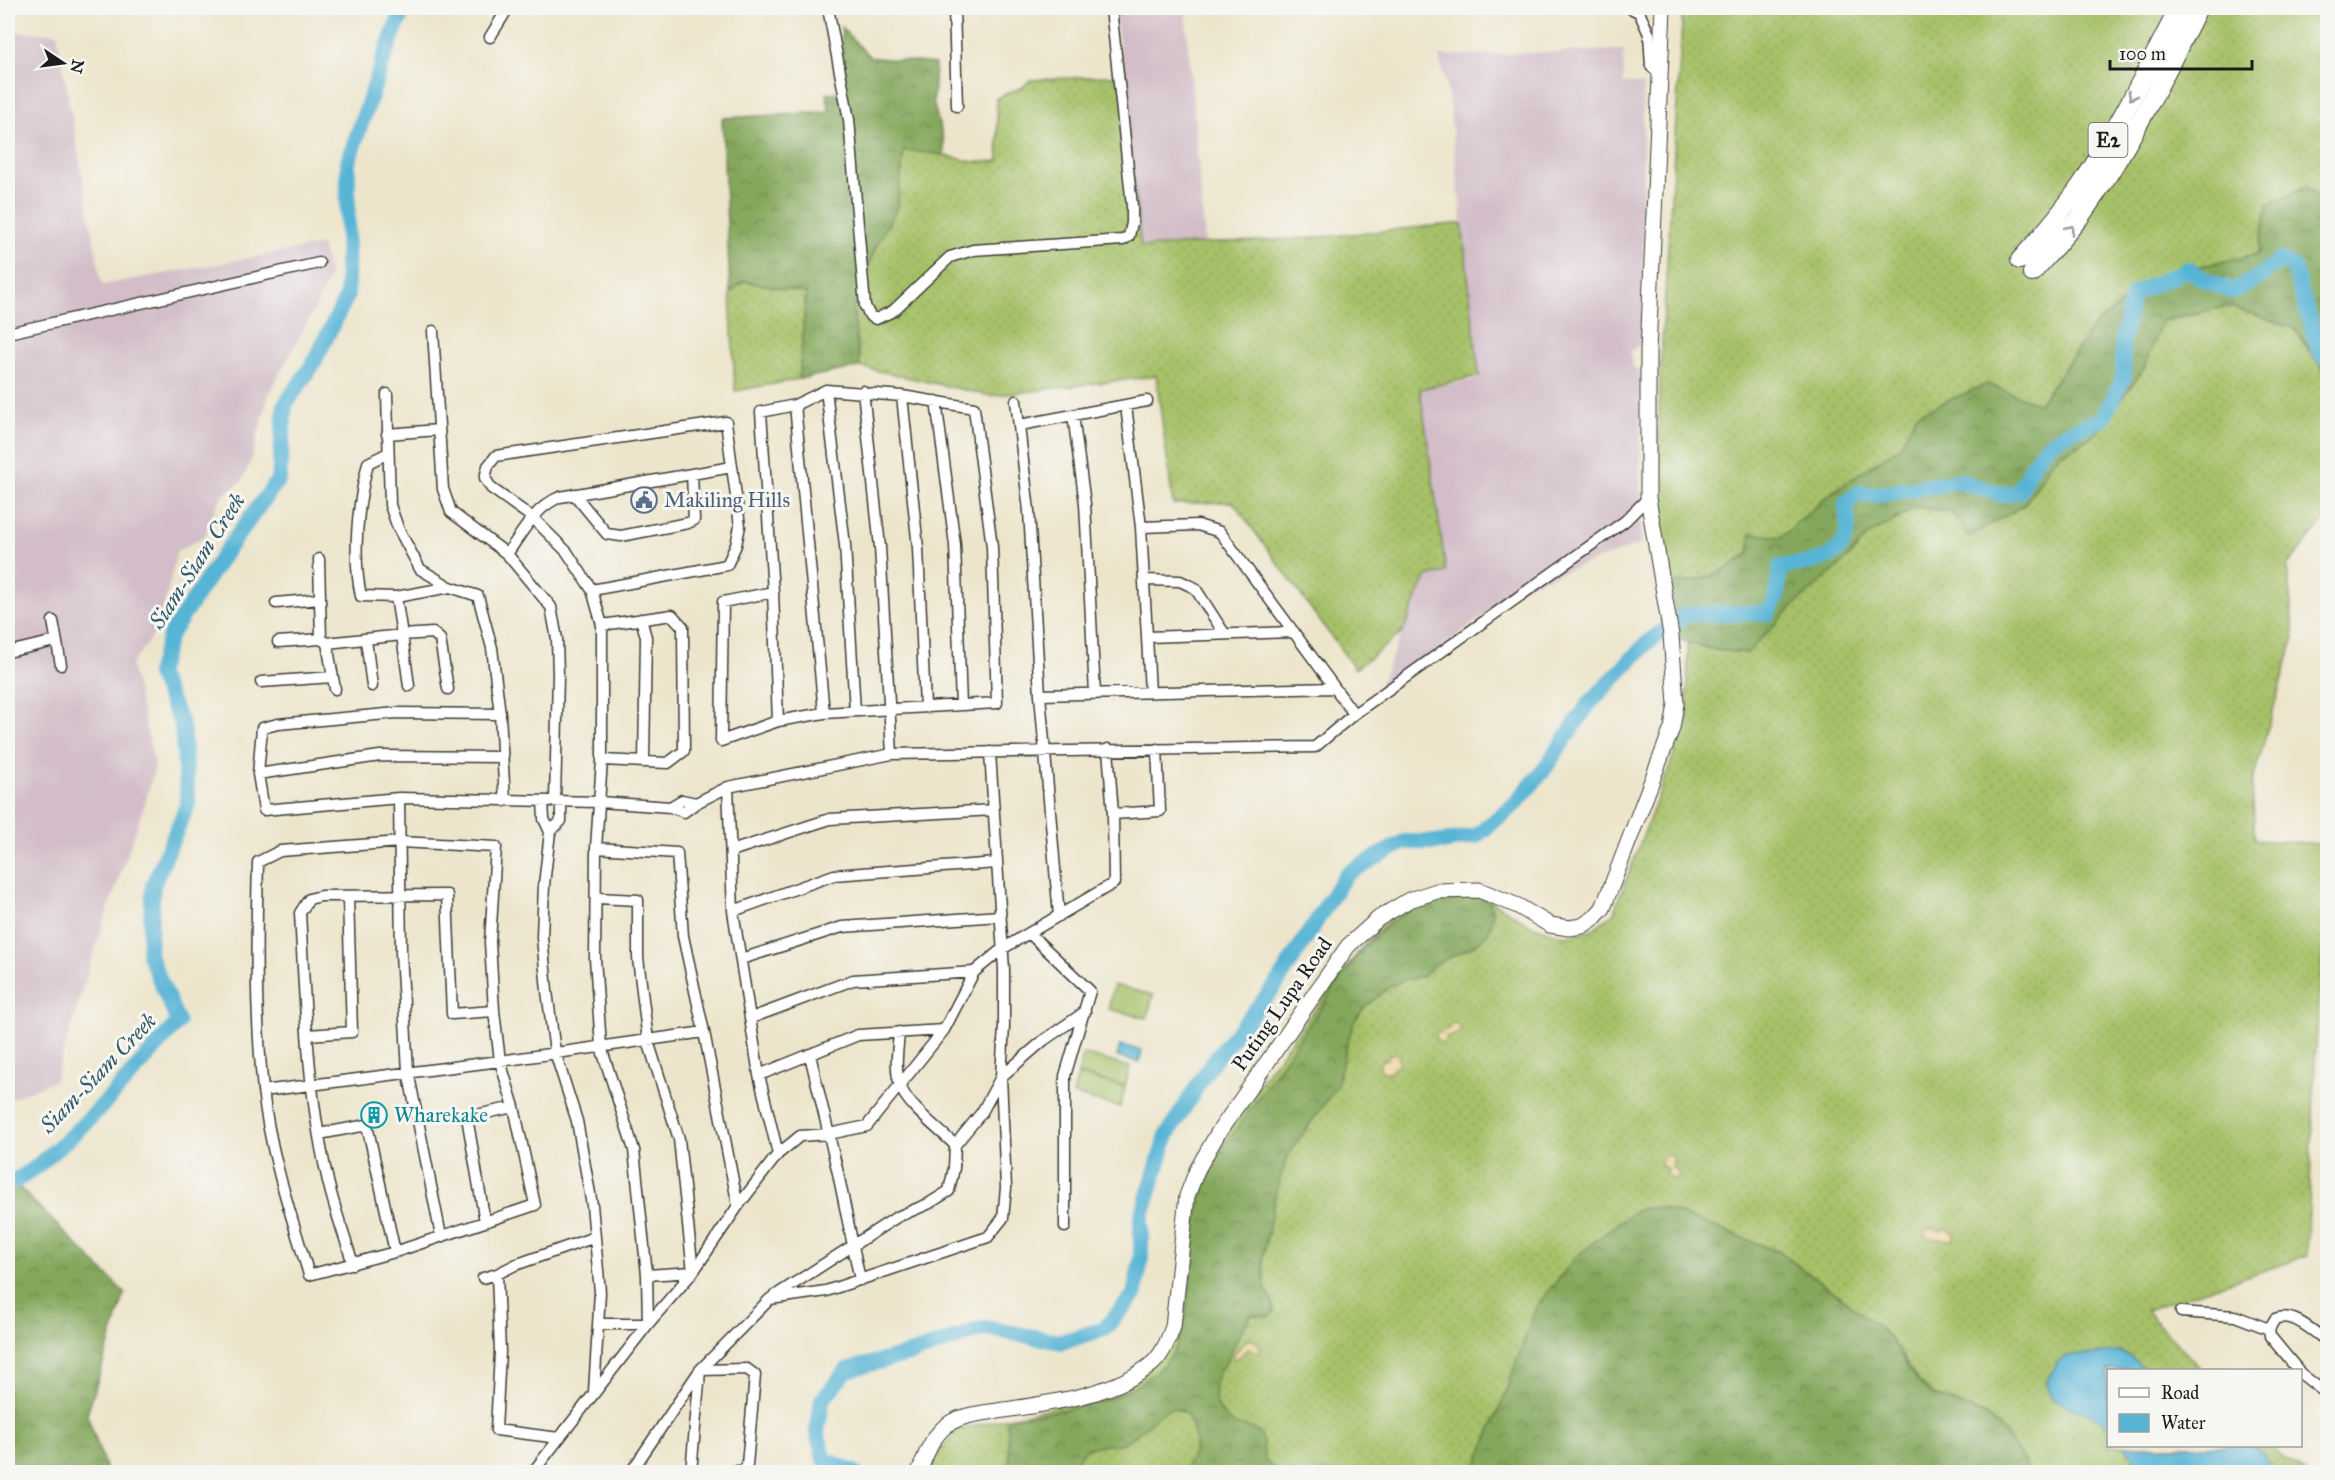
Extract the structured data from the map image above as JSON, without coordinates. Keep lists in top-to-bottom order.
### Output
{
  "streets": {
    "highway": ["E2"],
    "street": ["Puting Lupa Road"]
  },
  "water": ["Siam-Siam Creek"],
  "places": {
    "public building": ["Makiling Hills"],
    "building": ["Wharekake"]
  },
  "legend": ["Road", "Water"],
  "scale_bar": "100 m",
  "north": "right"
}
